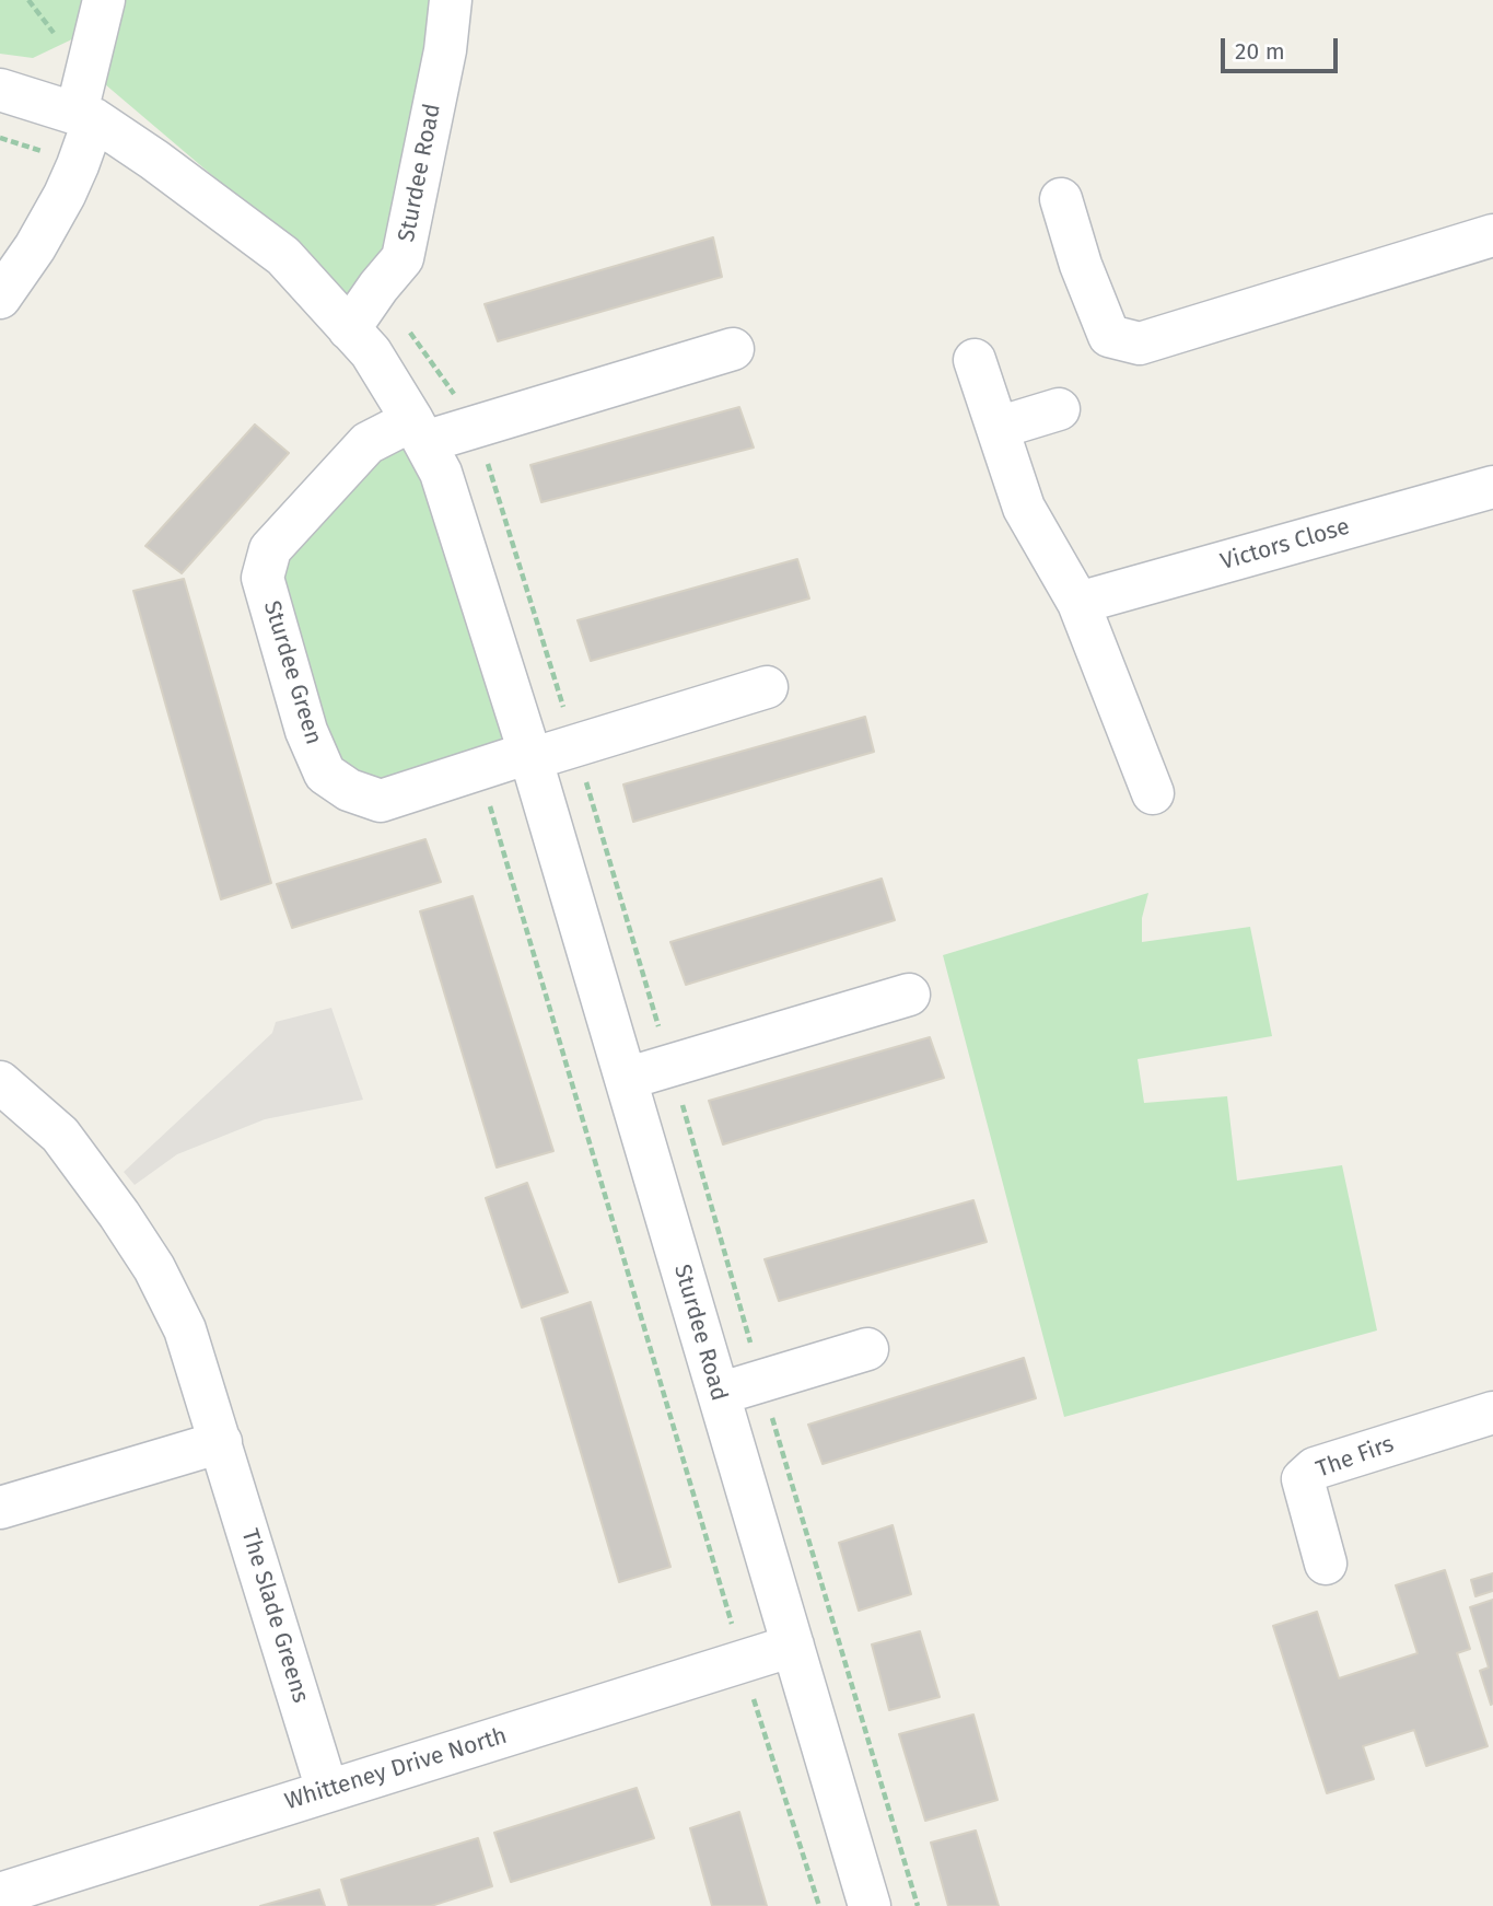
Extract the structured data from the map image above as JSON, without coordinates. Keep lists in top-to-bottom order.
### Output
{
  "streets": {
    "street": [
      "Sturdee Road",
      "Victors Close",
      "Sturdee Green",
      "The Firs",
      "The Slade Greens",
      "Whitteney Drive North"
    ]
  },
  "crossings": [
    ["Sturdee Road", "Sturdee Green"],
    ["Sturdee Road", "Whitteney Drive North"],
    ["The Slade Greens", "Whitteney Drive North"]
  ],
  "scale_bar": "20 m"
}
